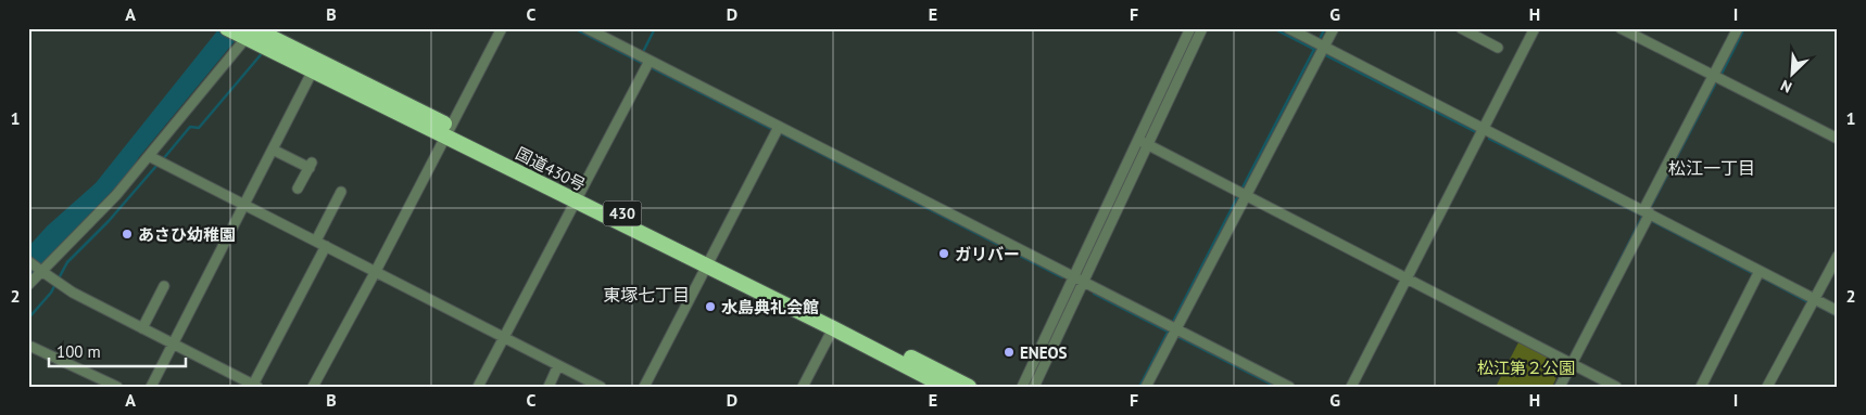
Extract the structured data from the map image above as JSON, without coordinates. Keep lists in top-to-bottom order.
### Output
{
  "streets": {
    "highway": ["国道430号", "430"]
  },
  "districts": ["松江一丁目", "東塚七丁目"],
  "parks": ["松江第２公園"],
  "places": [
    "あさひ幼稚園",
    "ガリバー",
    "水島典礼会館",
    "ENEOS"
  ],
  "scale_bar": "100 m",
  "north": "bottom left",
  "grid": {
    "columns": [
      "A",
      "B",
      "C",
      "D",
      "E",
      "F",
      "G",
      "H",
      "I"
    ],
    "rows": ["1", "2"]
  }
}
